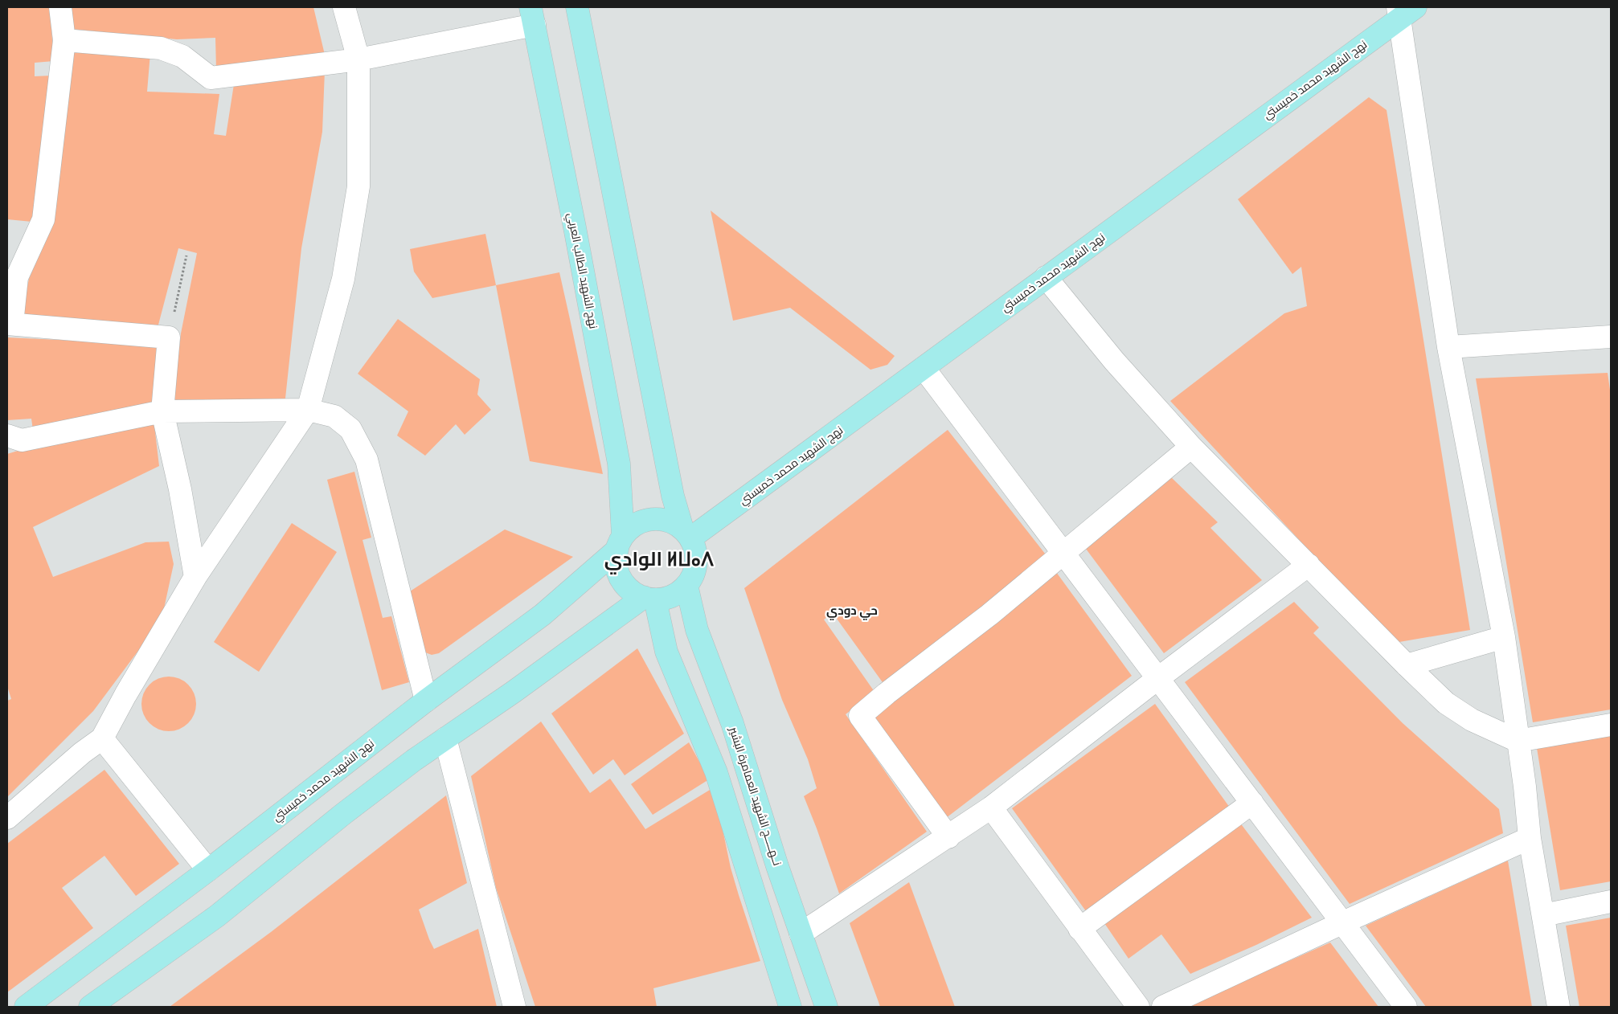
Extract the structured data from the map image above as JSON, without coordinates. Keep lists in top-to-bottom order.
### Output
{
  "streets": {
    "main road": ["نهج الشهيد محمد خميستي", "نهج الشهيد الطالب العربي", "نــهـــــج الشهيد العمامرة البشير"]
  },
  "crossings": [
    ["نهج الشهيد محمد خميستي", "نهج الشهيد الطالب العربي"],
    ["نهج الشهيد محمد خميستي", "نــهـــــج الشهيد العمامرة البشير"],
    ["نهج الشهيد الطالب العربي", "نــهـــــج الشهيد العمامرة البشير"]
  ],
  "districts": ["الوادي ⵍⵡⴰⴷ", "حي دودي"]
}
